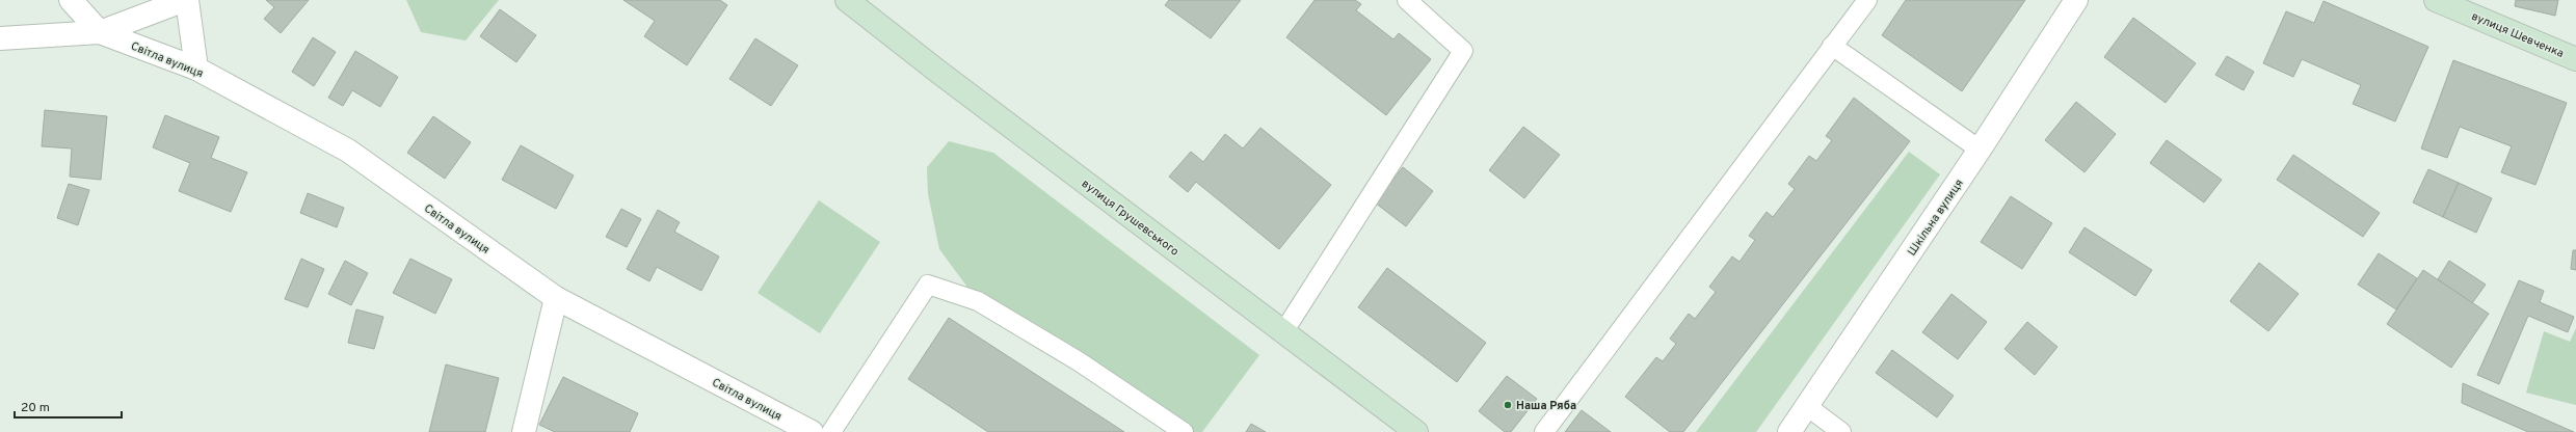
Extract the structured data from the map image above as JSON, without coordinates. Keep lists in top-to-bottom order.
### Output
{
  "streets": {
    "street": [
      "вулиця Шевченка",
      "Світла вулиця",
      "вулиця Грушевського",
      "Шкільна вулиця"
    ]
  },
  "places": ["Наша Ряба"],
  "scale_bar": "20 m"
}
